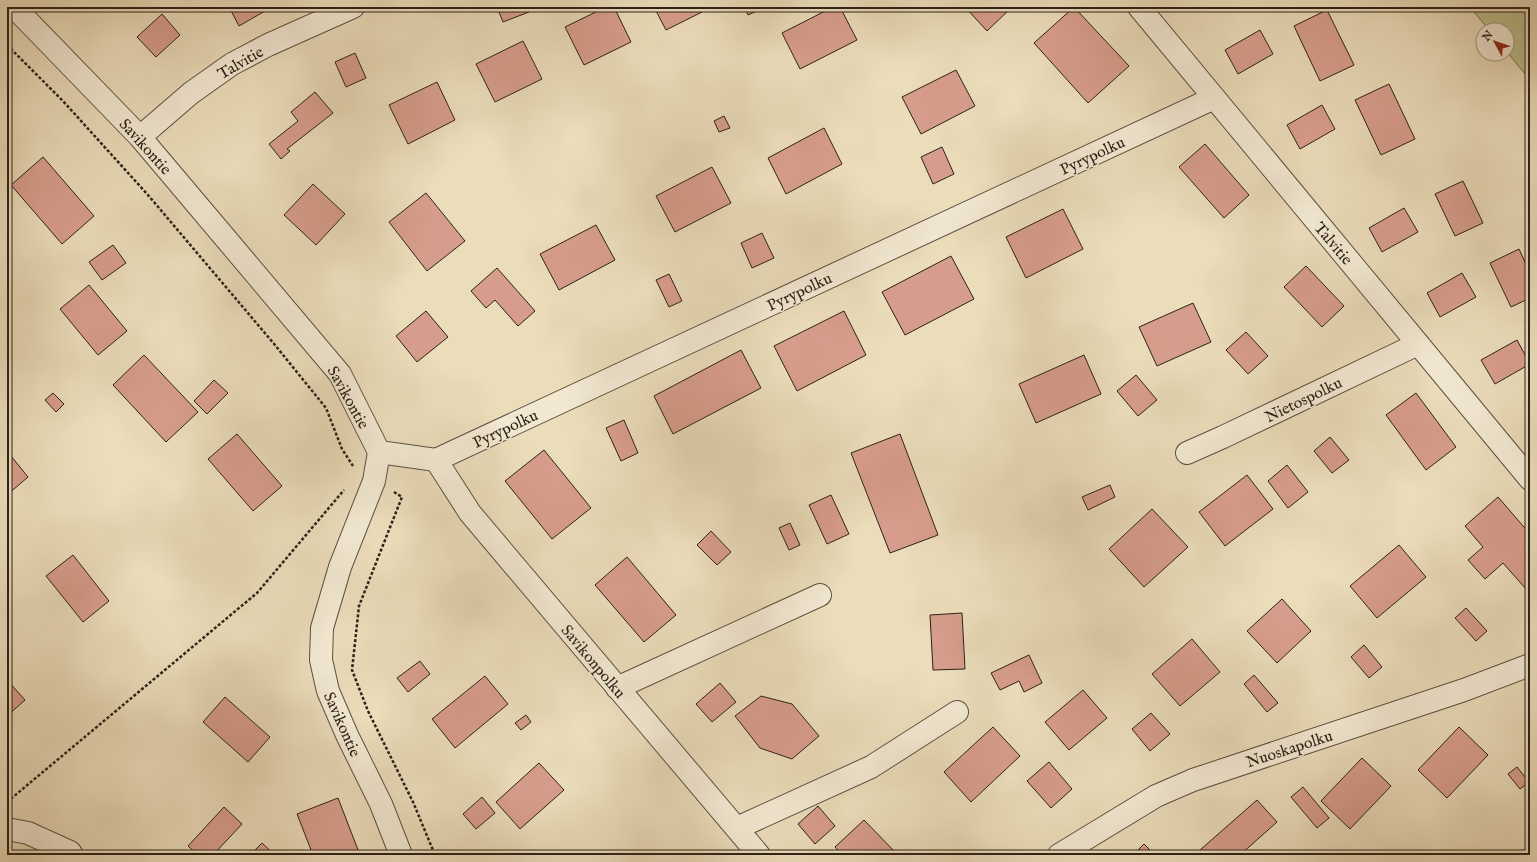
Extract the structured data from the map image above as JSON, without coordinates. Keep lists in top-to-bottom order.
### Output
{
  "streets": {
    "street": [
      "Talvitie",
      "Savikontie",
      "Pyrypolku",
      "Nietospolku",
      "Savikonpolku",
      "Nuoskapolku"
    ]
  },
  "crossings": [
    ["Talvitie", "Savikontie"],
    ["Talvitie", "Pyrypolku"],
    ["Talvitie", "Nietospolku"],
    ["Pyrypolku", "Savikonpolku"]
  ],
  "north": "top left"
}
